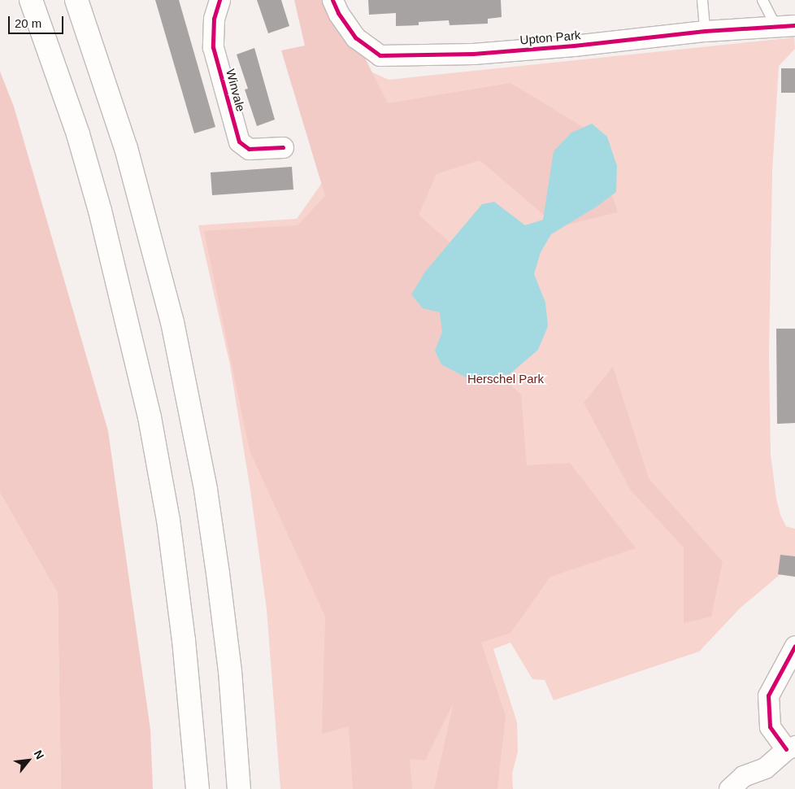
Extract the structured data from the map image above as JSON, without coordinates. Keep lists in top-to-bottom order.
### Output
{
  "streets": {
    "street": ["Upton Park", "Winvale"]
  },
  "parks": ["Herschel Park"],
  "scale_bar": "20 m",
  "north": "top right"
}
